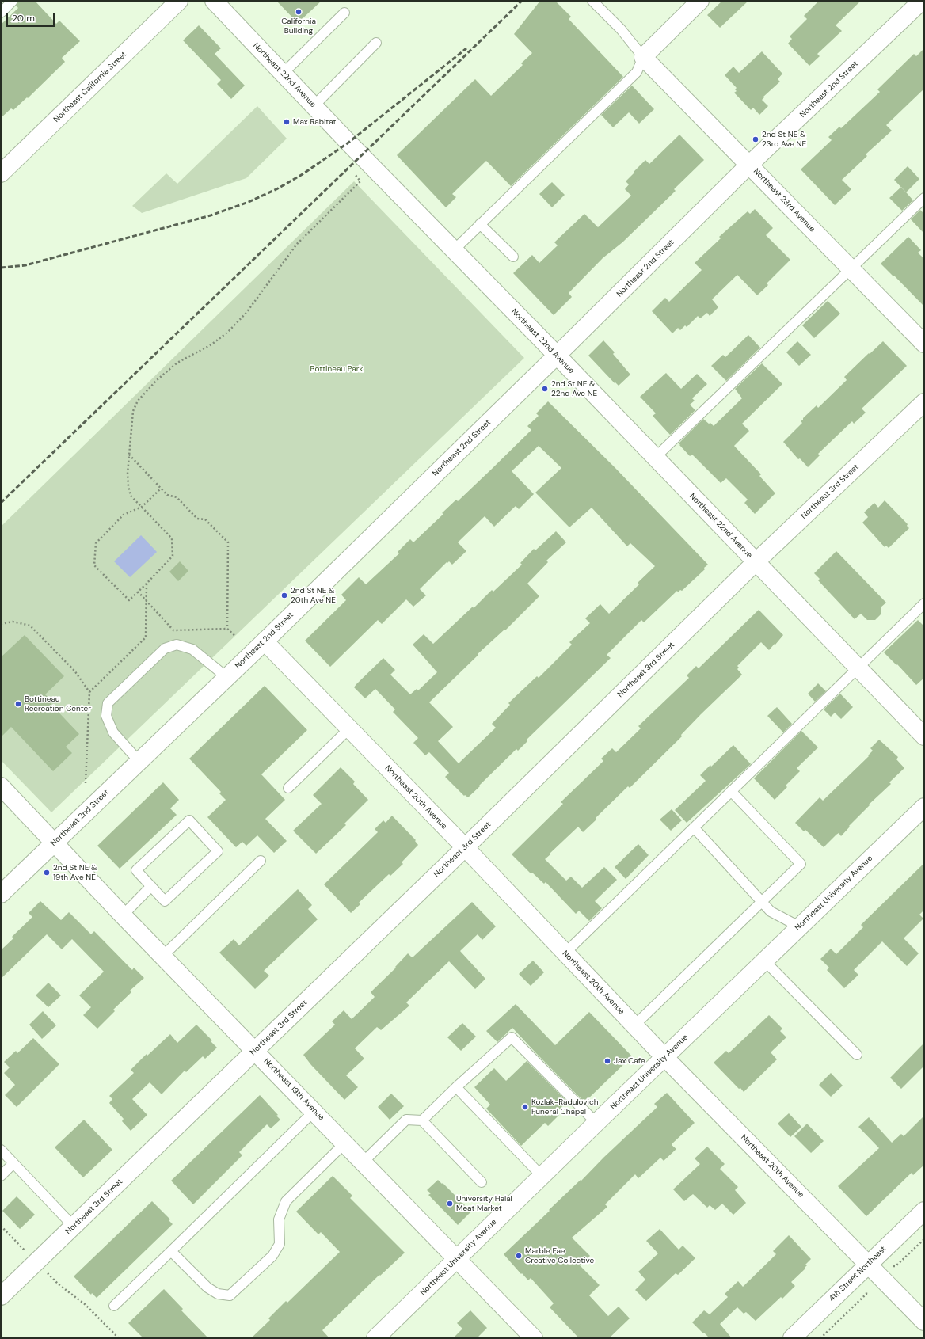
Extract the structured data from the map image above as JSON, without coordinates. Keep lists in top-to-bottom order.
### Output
{
  "streets": {
    "street": [
      "Northeast 22nd Avenue",
      "Northeast California Street",
      "Northeast 2nd Street",
      "Northeast 23rd Avenue",
      "Northeast 3rd Street",
      "Northeast 20th Avenue",
      "Northeast University Avenue",
      "Northeast 19th Avenue",
      "4th Street Northeast"
    ]
  },
  "crossings": [
    ["Northeast 22nd Avenue", "Northeast 2nd Street"],
    ["Northeast 22nd Avenue", "Northeast 3rd Street"],
    ["Northeast 2nd Street", "Northeast 23rd Avenue"],
    ["Northeast 2nd Street", "Northeast 20th Avenue"],
    ["Northeast 2nd Street", "Northeast 19th Avenue"],
    ["Northeast 3rd Street", "Northeast 20th Avenue"],
    ["Northeast 3rd Street", "Northeast 19th Avenue"],
    ["Northeast 20th Avenue", "Northeast University Avenue"],
    ["Northeast 20th Avenue", "4th Street Northeast"],
    ["Northeast University Avenue", "Northeast 19th Avenue"]
  ],
  "parks": ["Bottineau Park"],
  "places": [
    "California Building",
    "Max Rabitat",
    "2nd St NE & 23rd Ave NE",
    "2nd St NE & 22nd Ave NE",
    "2nd St NE & 20th Ave NE",
    "Bottineau Recreation Center",
    "2nd St NE & 19th Ave NE",
    "Jax Cafe",
    "Kozlak-Radulovich Funeral Chapel",
    "University Halal Meat Market",
    "Marble Fae Creative Collective"
  ],
  "scale_bar": "20 m"
}
